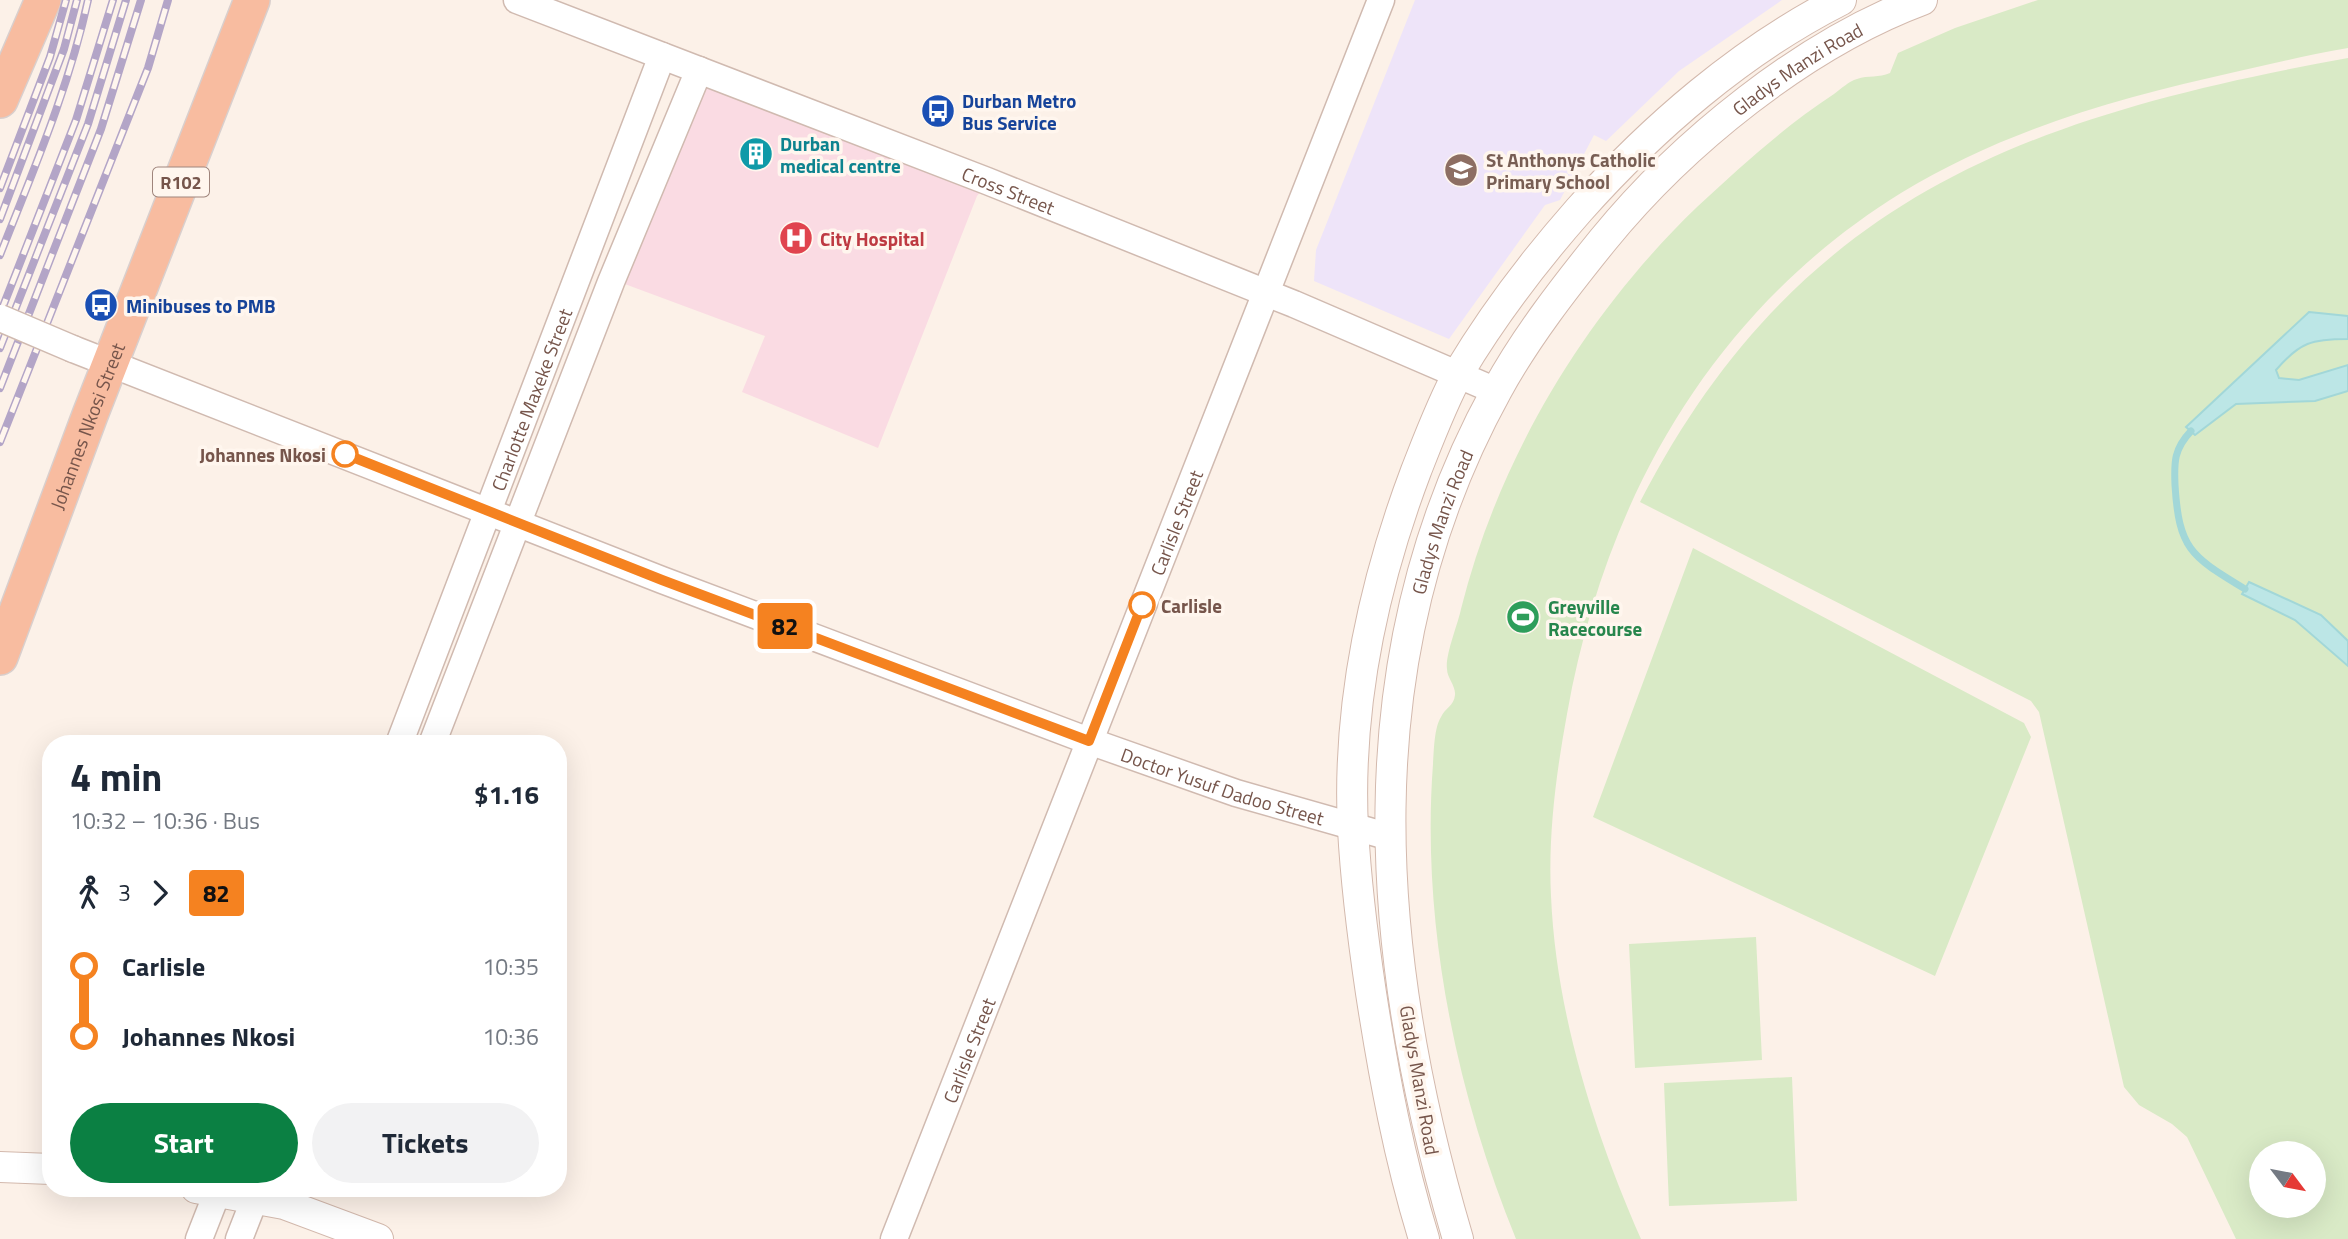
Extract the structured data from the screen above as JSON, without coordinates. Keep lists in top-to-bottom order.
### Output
{
  "streets": {
    "highway": ["R102", "Johannes Nkosi Street"],
    "main road": ["Gladys Manzi Road"],
    "street": [
      "Cross Street",
      "Charlotte Maxeke Street",
      "Carlisle Street",
      "Doctor Yusuf Dadoo Street"
    ]
  },
  "crossings": [
    ["Gladys Manzi Road", "Cross Street"],
    ["Gladys Manzi Road", "Doctor Yusuf Dadoo Street"],
    ["Cross Street", "Charlotte Maxeke Street"],
    ["Cross Street", "Carlisle Street"],
    ["Charlotte Maxeke Street", "Doctor Yusuf Dadoo Street"],
    ["Johannes Nkosi Street", "Doctor Yusuf Dadoo Street"],
    ["Carlisle Street", "Doctor Yusuf Dadoo Street"]
  ],
  "places": {
    "bus stop": ["Durban Metro Bus Service", "Minibuses to PMB"],
    "building": ["Durban medical centre"],
    "school or university": ["St Anthonys Catholic Primary School"],
    "hospital": ["City Hospital"],
    "other": ["Johannes Nkosi", "Carlisle"],
    "sports": ["Greyville Racecourse"]
  },
  "lines": ["bus line 82"],
  "north": "bottom right",
  "page": {
    "on_map": "82",
    "heading": ["4 min", "10:32 – 10:36 · Bus", "$1.16"],
    "legs": ["3", "82"],
    "list": [
      {
        "name": "Carlisle",
        "value": "10:35"
      },
      {
        "name": "Johannes Nkosi",
        "value": "10:36"
      }
    ],
    "buttons": ["Start", "Tickets"]
  }
}
